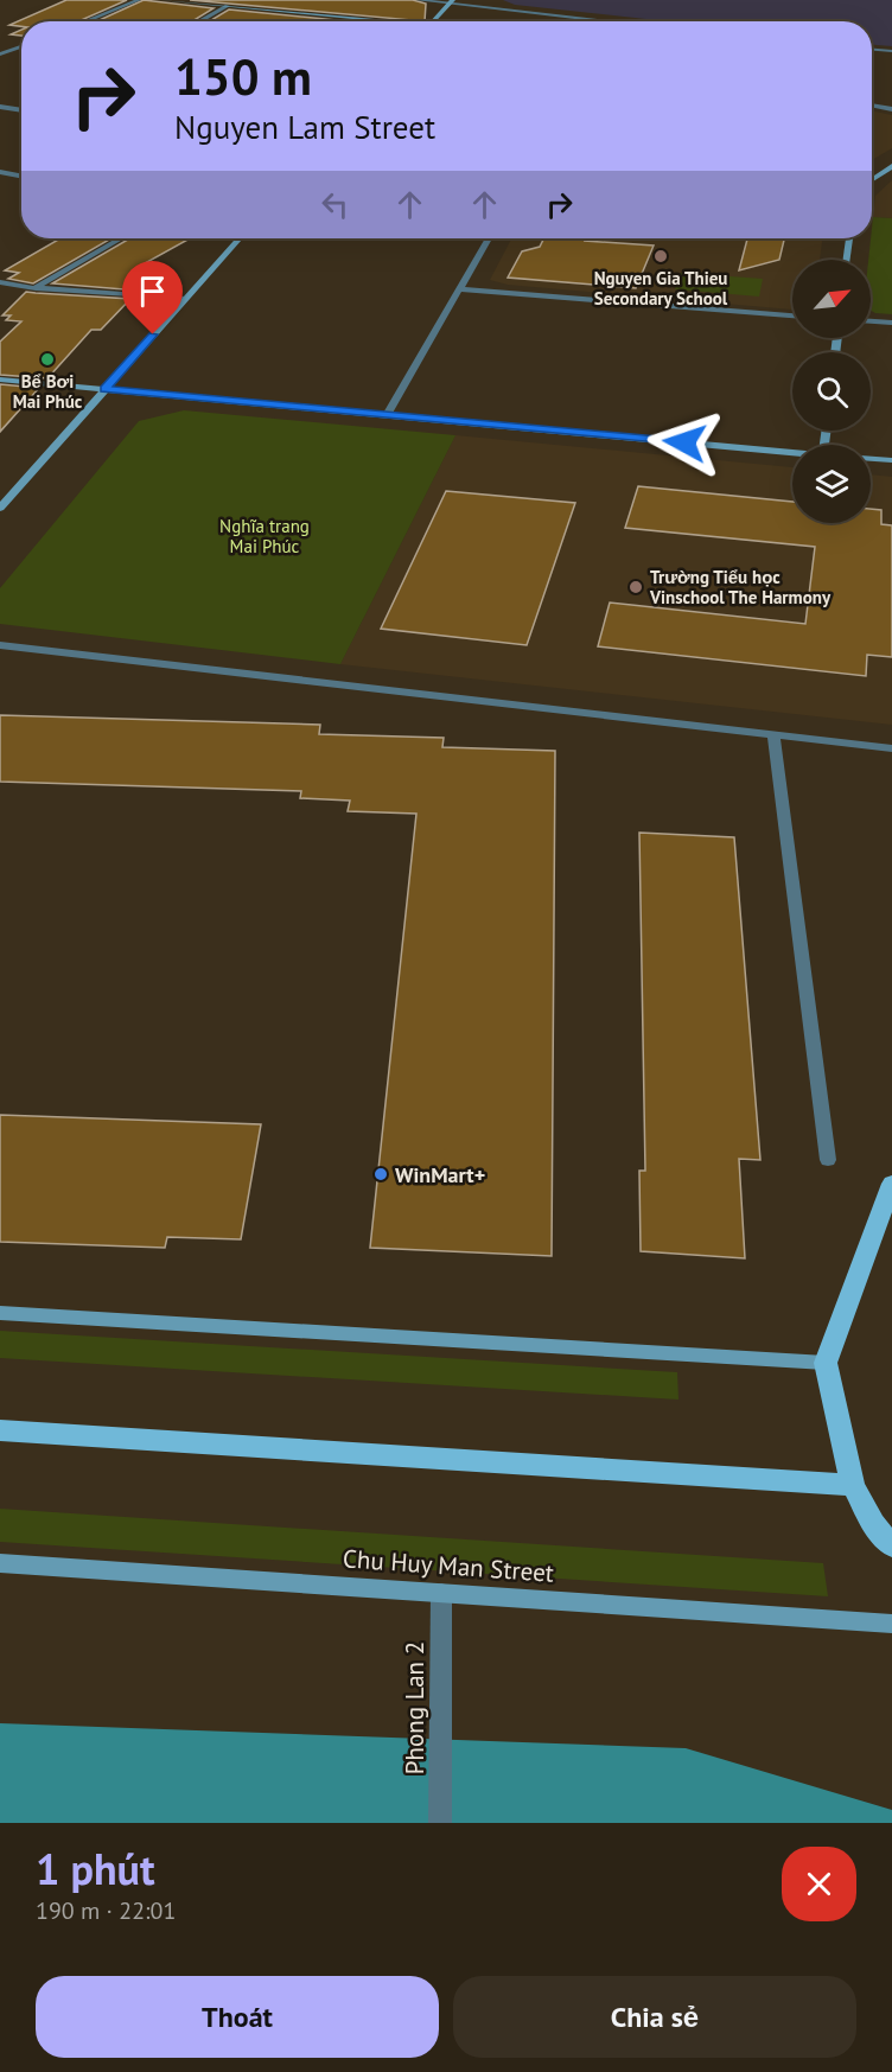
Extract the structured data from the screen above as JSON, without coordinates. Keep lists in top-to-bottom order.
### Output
{
  "streets": {
    "street": ["Chu Huy Man Street", "Phong Lan 2"]
  },
  "crossings": [
    ["Chu Huy Man Street", "Phong Lan 2"]
  ],
  "parks": ["Nghĩa trang Mai Phúc"],
  "places": [
    "Nguyen Gia Thieu Secondary School",
    "Bể Bơi Mai Phúc",
    "Trường Tiểu học Vinschool The Harmony",
    "WinMart+"
  ],
  "north": "top right",
  "page": {
    "turn": ["150 m", "Nguyen Lam Street"],
    "heading": ["1 phút", "190 m · 22:01"],
    "buttons": ["Thoát", "Chia sẻ"]
  }
}
